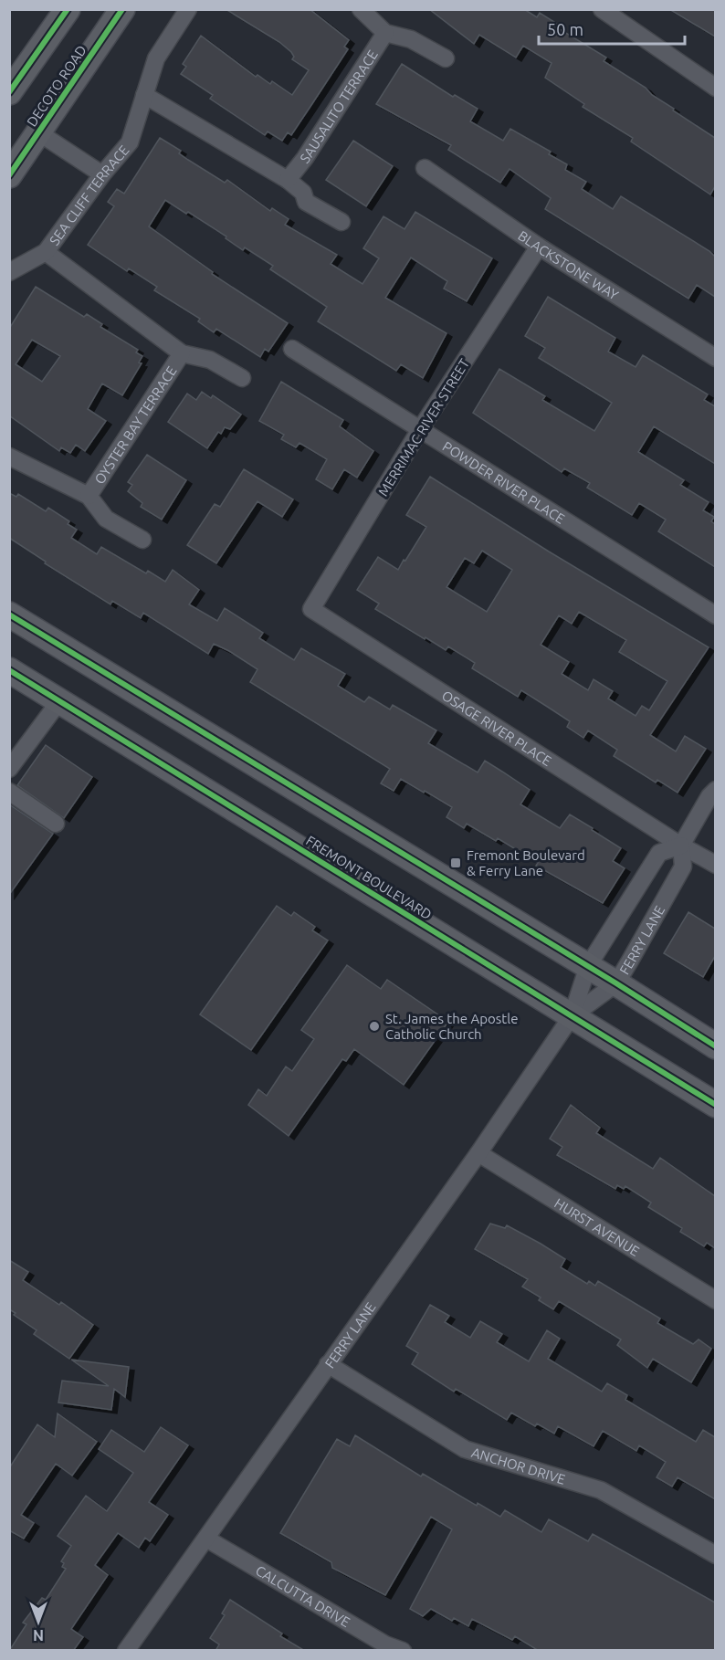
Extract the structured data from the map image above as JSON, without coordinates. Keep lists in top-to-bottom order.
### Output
{
  "streets": {
    "main road": ["DECOTO ROAD", "FREMONT BOULEVARD"],
    "street": [
      "SAUSALITO TERRACE",
      "SEA CLIFF TERRACE",
      "BLACKSTONE WAY",
      "OYSTER BAY TERRACE",
      "MERRIMAC RIVER STREET",
      "POWDER RIVER PLACE",
      "OSAGE RIVER PLACE",
      "FERRY LANE",
      "HURST AVENUE",
      "ANCHOR DRIVE",
      "CALCUTTA DRIVE"
    ]
  },
  "crossings": [
    ["SEA CLIFF TERRACE", "OYSTER BAY TERRACE"],
    ["BLACKSTONE WAY", "MERRIMAC RIVER STREET"],
    ["MERRIMAC RIVER STREET", "POWDER RIVER PLACE"],
    ["MERRIMAC RIVER STREET", "OSAGE RIVER PLACE"],
    ["OSAGE RIVER PLACE", "FERRY LANE"],
    ["FREMONT BOULEVARD", "FERRY LANE"],
    ["FERRY LANE", "HURST AVENUE"],
    ["FERRY LANE", "ANCHOR DRIVE"],
    ["FERRY LANE", "CALCUTTA DRIVE"]
  ],
  "places": {
    "transit": ["Fremont Boulevard & Ferry Lane"],
    "other": ["St. James the Apostle Catholic Church"]
  },
  "scale_bar": "50 m",
  "north": "bottom"
}
